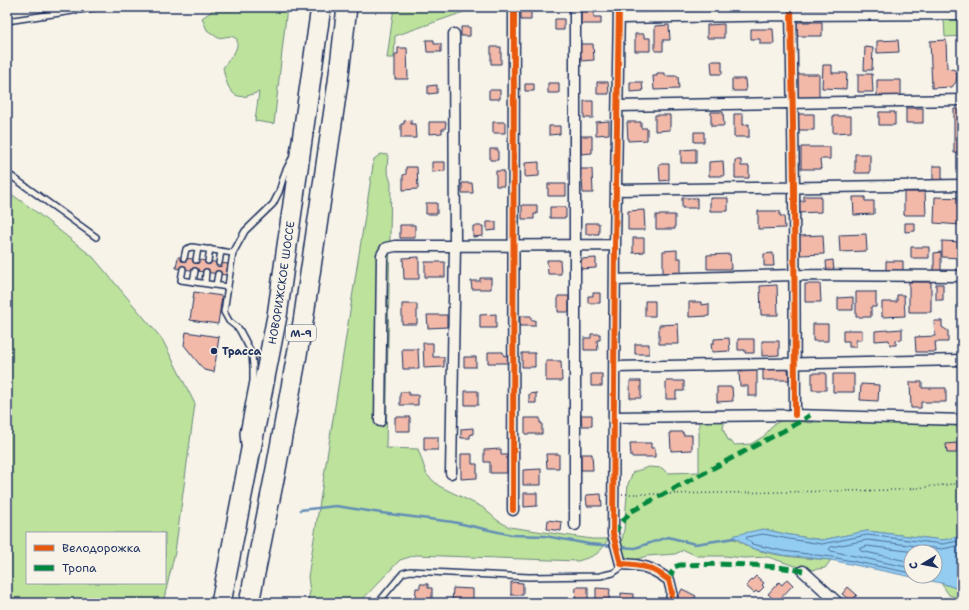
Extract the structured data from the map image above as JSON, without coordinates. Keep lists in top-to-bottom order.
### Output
{
  "streets": {
    "highway": ["НОВОРИЖСКОЕ ШОССЕ", "М-9"]
  },
  "places": ["Трасса"],
  "legend": ["Велодорожка", "Тропа"],
  "north": "left"
}
